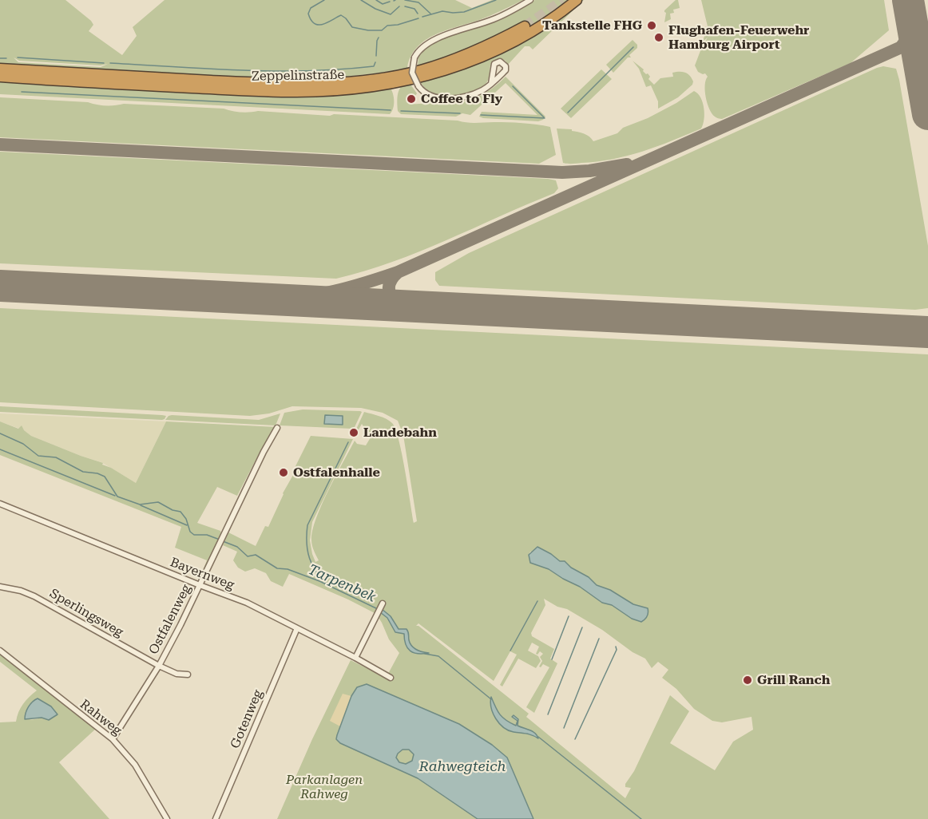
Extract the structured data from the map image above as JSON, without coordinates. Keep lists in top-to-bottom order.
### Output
{
  "streets": {
    "highway": ["Zeppelinstraße"],
    "street": [
      "Bayernweg",
      "Sperlingsweg",
      "Ostfalenweg",
      "Rahweg",
      "Gotenweg"
    ]
  },
  "crossings": [
    ["Bayernweg", "Ostfalenweg"],
    ["Bayernweg", "Gotenweg"],
    ["Sperlingsweg", "Ostfalenweg"],
    ["Ostfalenweg", "Rahweg"]
  ],
  "water": ["Tarpenbek", "Rahwegteich"],
  "parks": ["Parkanlagen Rahweg"],
  "places": [
    "Tankstelle FHG",
    "Flughafen-Feuerwehr Hamburg Airport",
    "Coffee to Fly",
    "Landebahn",
    "Ostfalenhalle",
    "Grill Ranch"
  ]
}
